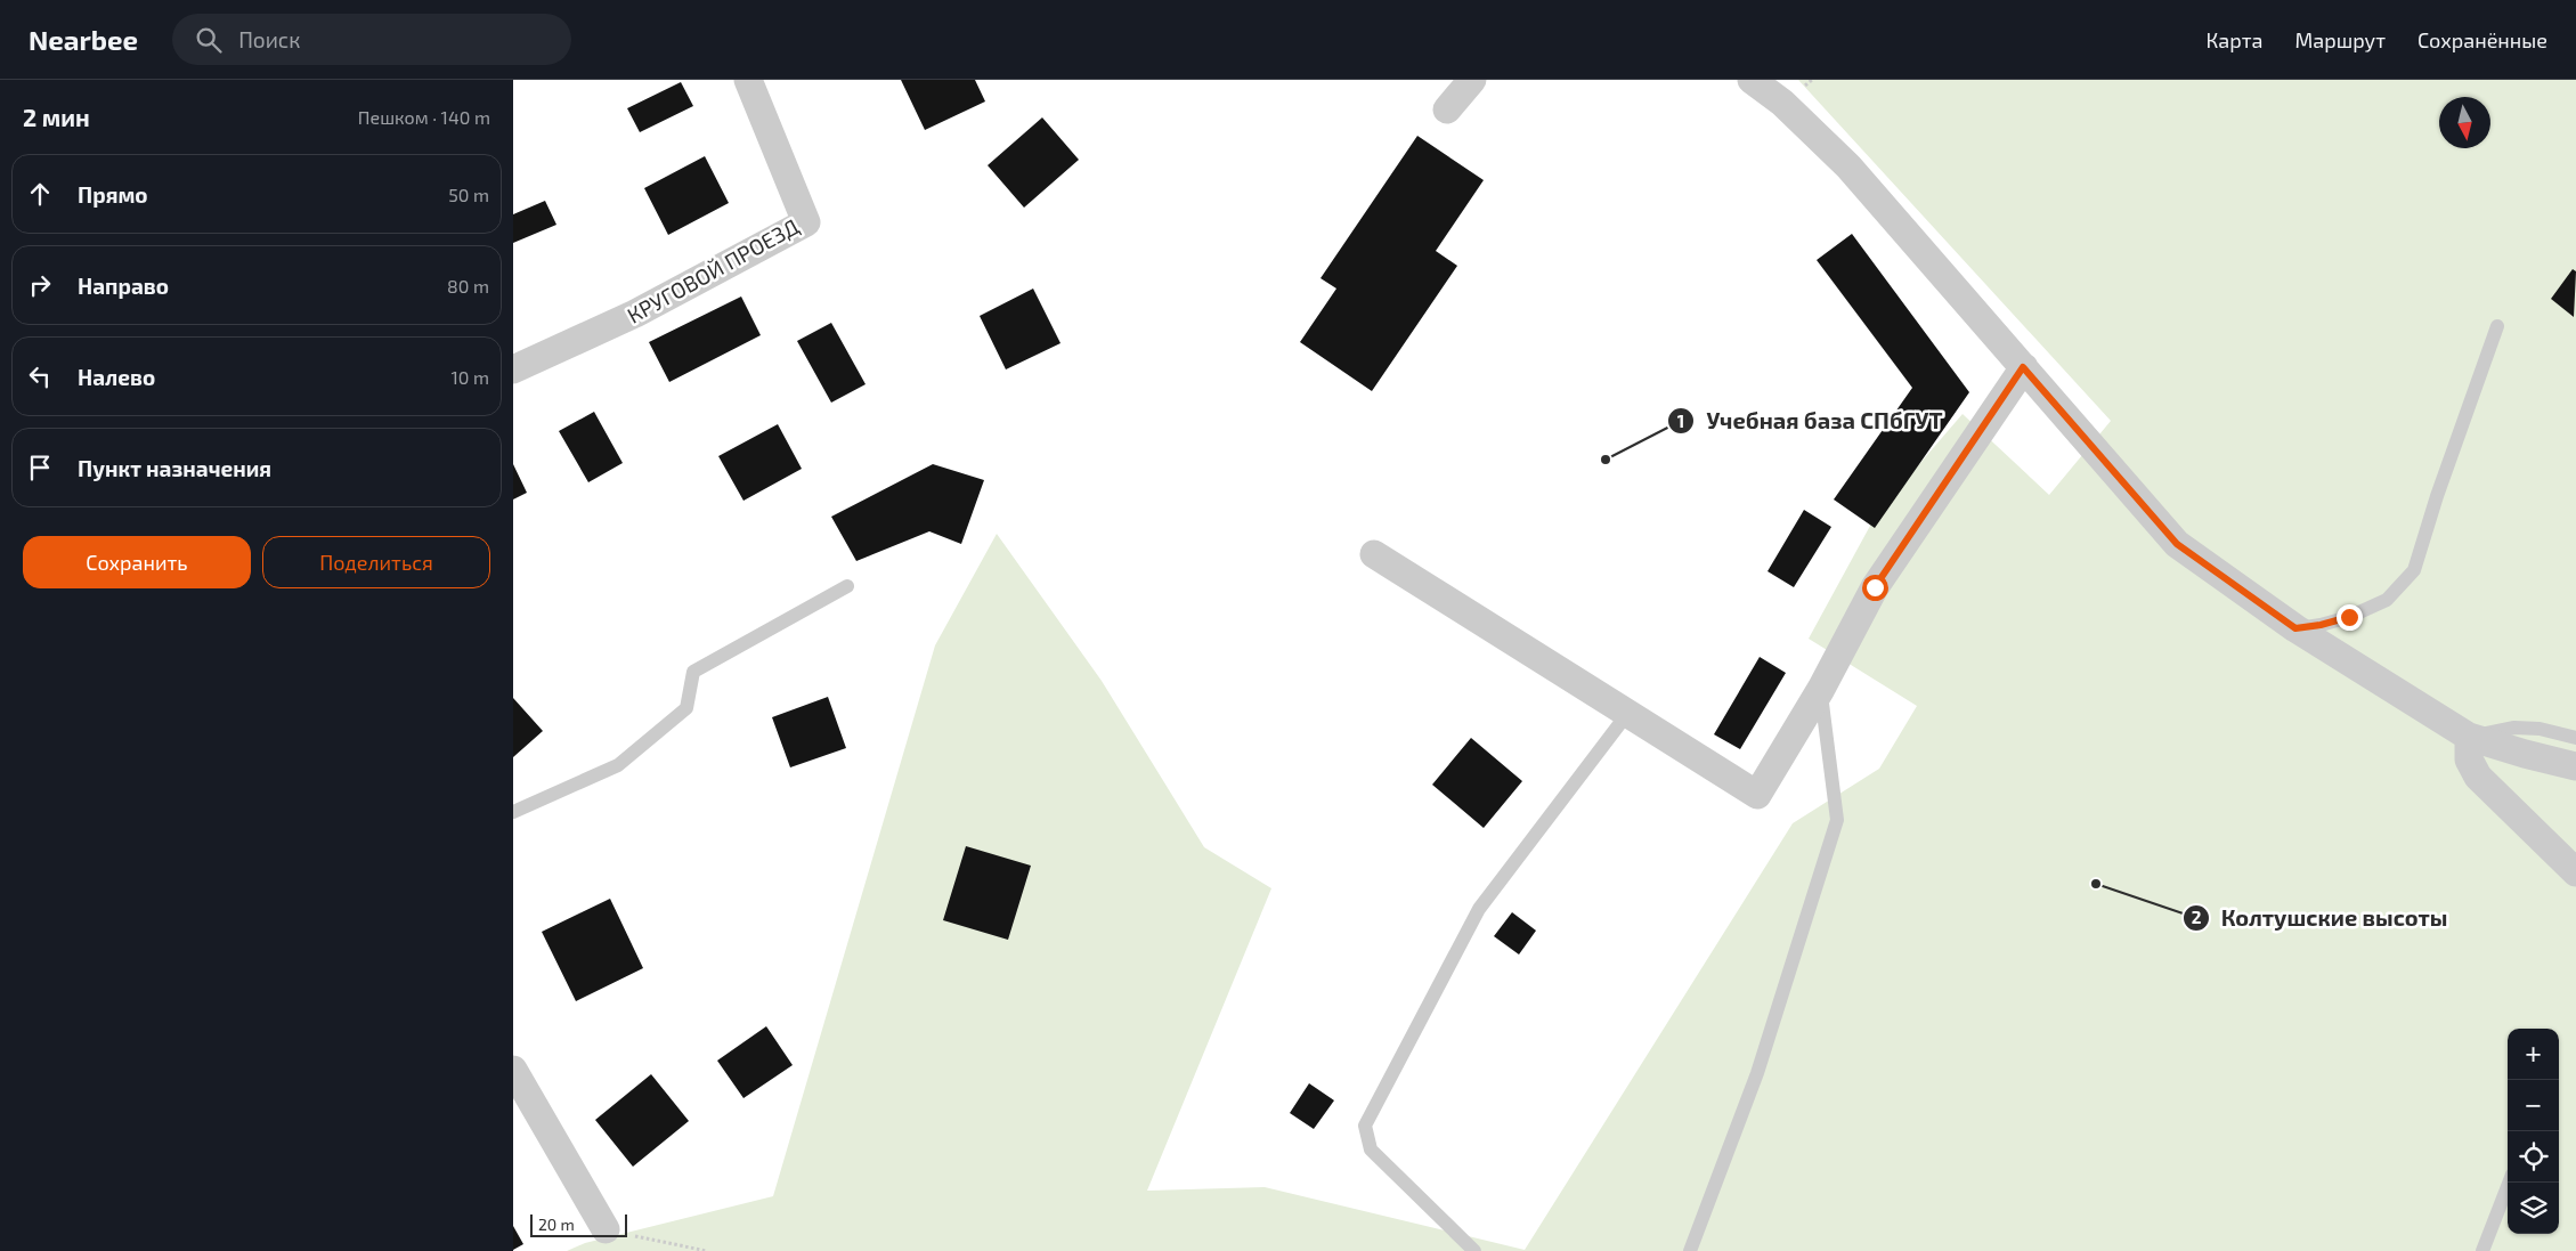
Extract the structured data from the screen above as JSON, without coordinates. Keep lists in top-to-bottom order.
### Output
{
  "streets": {
    "street": ["КРУГОВОЙ ПРОЕЗД"]
  },
  "places": ["Учебная база СПбГУТ", "Колтушские высоты"],
  "scale_bar": "20 m",
  "north": "bottom",
  "page": {
    "header": "Nearbee",
    "search": "Поиск",
    "nav": ["Карта", "Маршрут", "Сохранённые"],
    "heading": ["2 мин", "Пешком · 140 m"],
    "list": [
      ["Прямо", "50 m"],
      ["Направо", "80 m"],
      ["Налево", "10 m"],
      "Пункт назначения"
    ],
    "buttons": ["Сохранить", "Поделиться"],
    "map_buttons": ["+", "−"],
    "scale": "20 m"
  }
}
